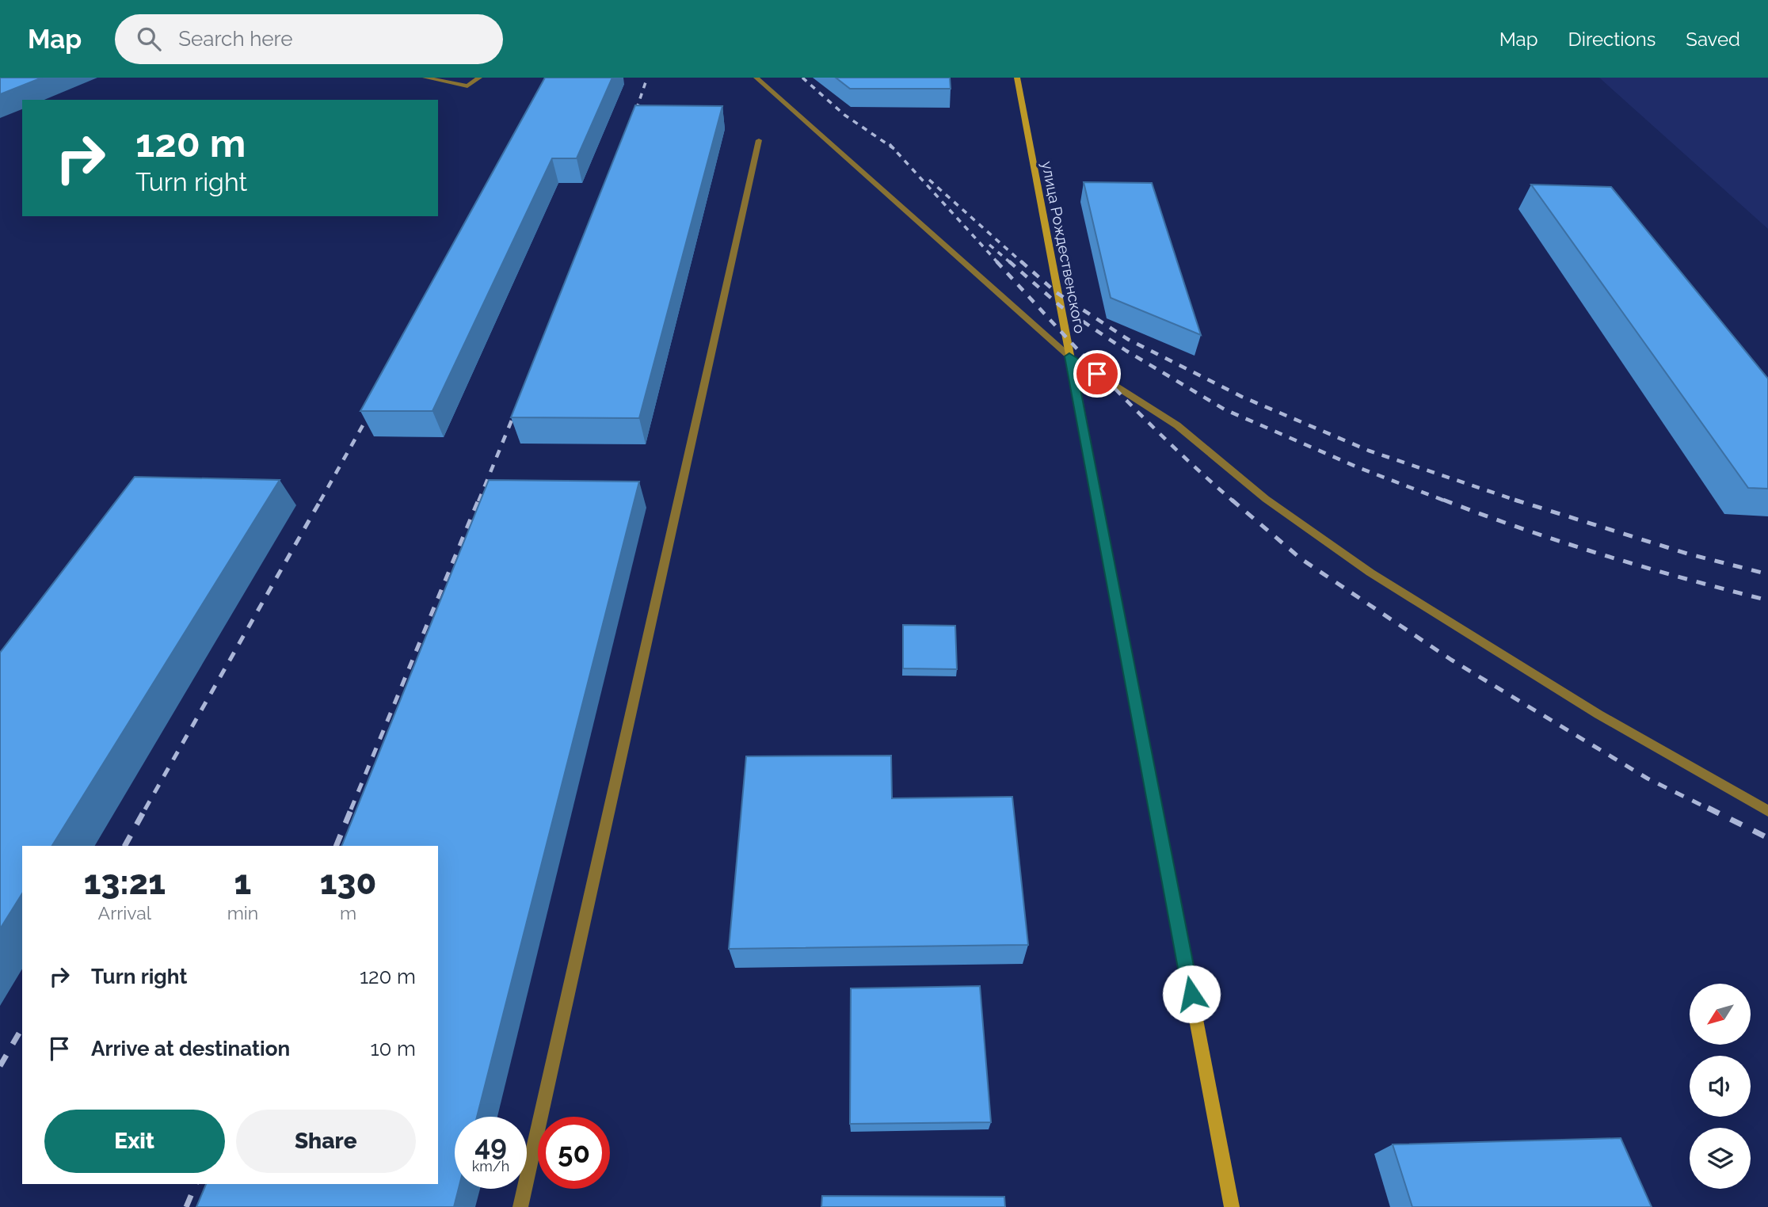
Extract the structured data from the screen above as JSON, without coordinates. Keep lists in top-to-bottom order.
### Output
{
  "streets": {
    "main road": ["улица Рождественского"]
  },
  "north": "bottom left",
  "page": {
    "header": "Map",
    "search": "Search here",
    "nav": ["Map", "Directions", "Saved"],
    "turn": ["120 m", "Turn right"],
    "eta": [
      "13:21",
      "Arrival",
      "1",
      "min",
      "130",
      "m"
    ],
    "list": [
      {
        "name": "Turn right",
        "value": "120 m"
      },
      {
        "name": "Arrive at destination",
        "value": "10 m"
      }
    ],
    "buttons": ["Exit", "Share"],
    "speed": "49 km/h",
    "limit": "50"
  }
}
